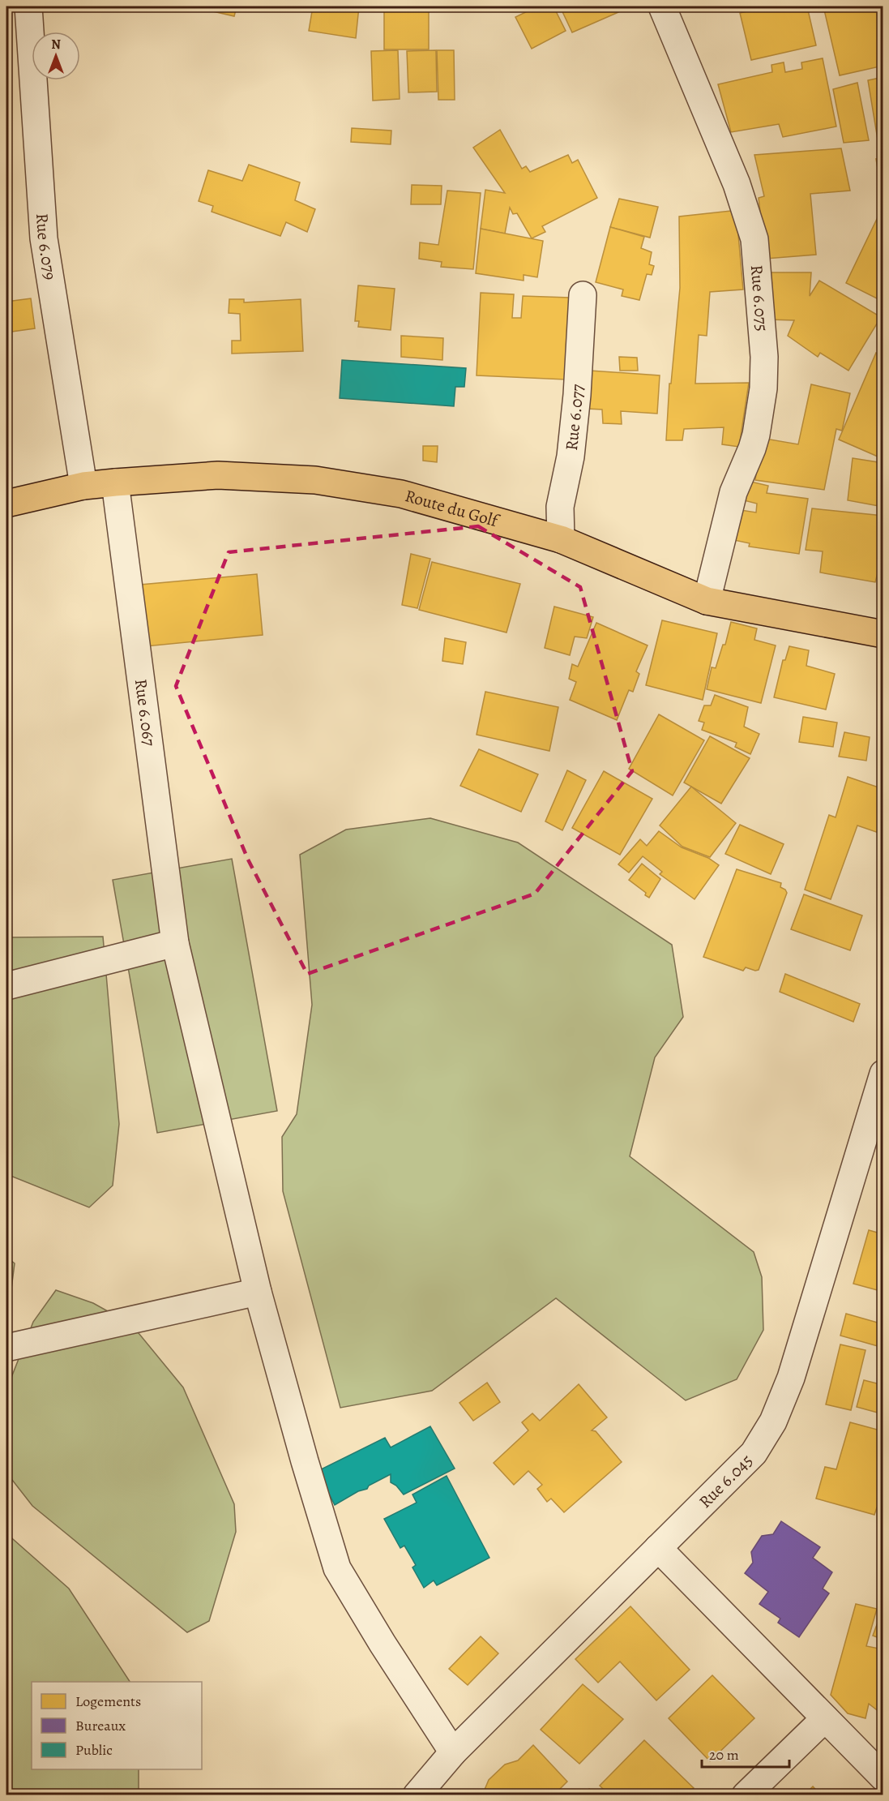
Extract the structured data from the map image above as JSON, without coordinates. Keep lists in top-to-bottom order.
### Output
{
  "streets": {
    "main road": ["Route du Golf"],
    "street": [
      "Rue 6.079",
      "Rue 6.075",
      "Rue 6.077",
      "Rue 6.067",
      "Rue 6.045"
    ]
  },
  "crossings": [
    ["Rue 6.079", "Route du Golf"],
    ["Rue 6.075", "Route du Golf"],
    ["Rue 6.077", "Route du Golf"],
    ["Route du Golf", "Rue 6.067"],
    ["Rue 6.067", "Rue 6.045"]
  ],
  "legend": ["Logements", "Bureaux", "Public"],
  "scale_bar": "20 m",
  "north": "top"
}
